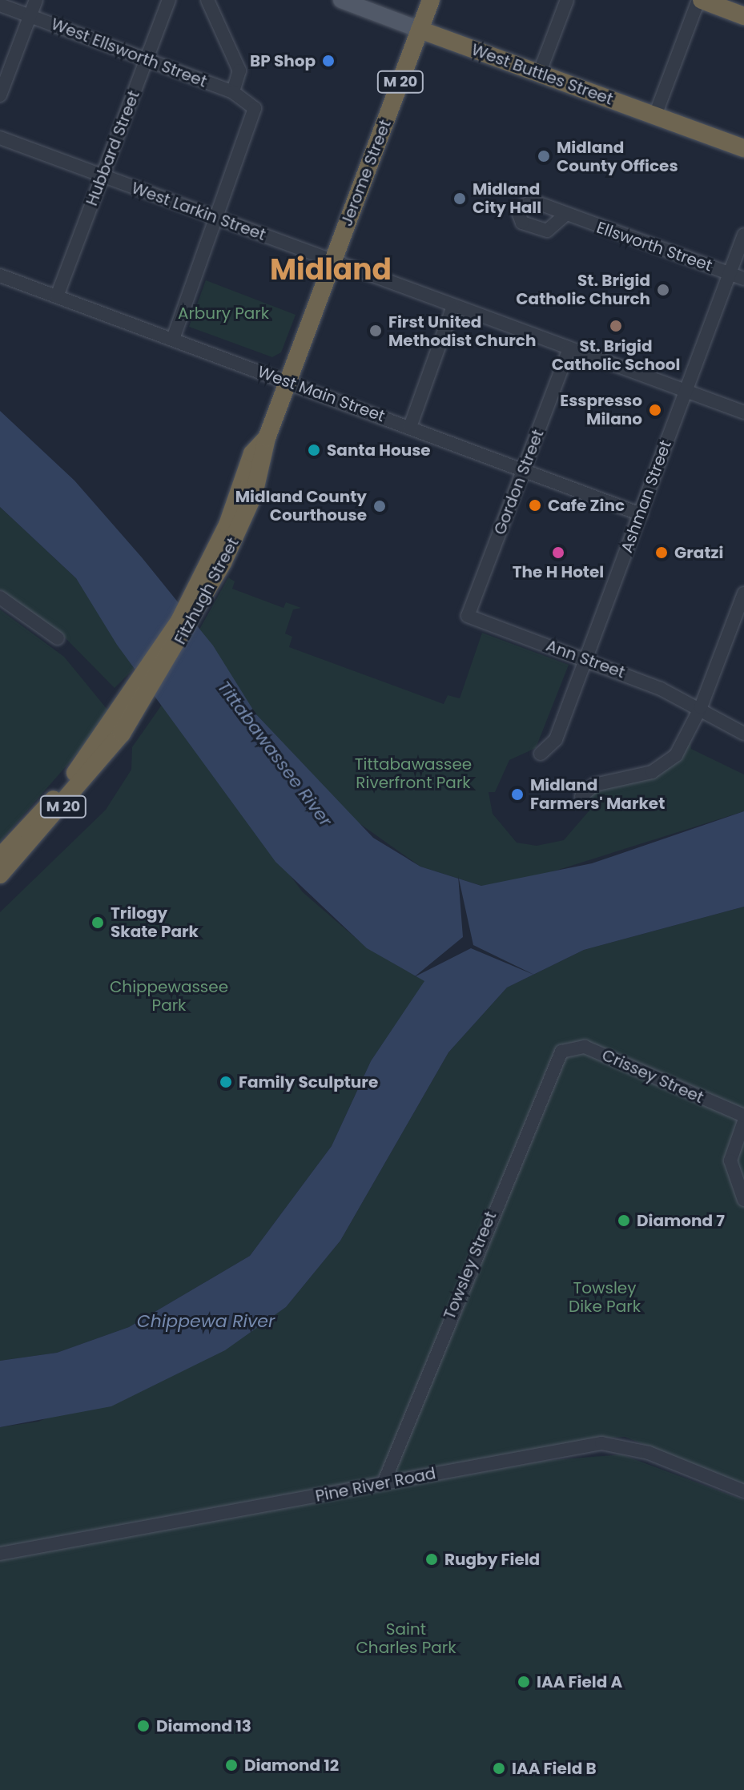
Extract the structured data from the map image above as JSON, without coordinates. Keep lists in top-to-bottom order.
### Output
{
  "streets": {
    "highway": [
      "West Buttles Street",
      "M 20",
      "Jerome Street",
      "Fitzhugh Street"
    ],
    "street": [
      "West Ellsworth Street",
      "Hubbard Street",
      "West Larkin Street",
      "Ellsworth Street",
      "West Main Street",
      "Gordon Street",
      "Ashman Street",
      "Ann Street",
      "Crissey Street",
      "Towsley Street",
      "Pine River Road"
    ]
  },
  "crossings": [
    ["West Ellsworth Street", "Hubbard Street"],
    ["West Ellsworth Street", "West Larkin Street"],
    ["West Buttles Street", "Jerome Street"],
    ["M 20", "Fitzhugh Street"],
    ["Hubbard Street", "West Larkin Street"],
    ["Hubbard Street", "West Main Street"],
    ["Jerome Street", "West Larkin Street"],
    ["Jerome Street", "West Main Street"],
    ["Jerome Street", "Fitzhugh Street"],
    ["West Larkin Street", "Gordon Street"],
    ["West Larkin Street", "Ashman Street"],
    ["Ellsworth Street", "Ashman Street"],
    ["West Main Street", "Gordon Street"],
    ["West Main Street", "Ashman Street"],
    ["West Main Street", "Fitzhugh Street"],
    ["Gordon Street", "Ann Street"],
    ["Ashman Street", "Ann Street"],
    ["Crissey Street", "Towsley Street"],
    ["Towsley Street", "Pine River Road"]
  ],
  "districts": ["Midland"],
  "water": ["Tittabawassee River", "Chippewa River"],
  "parks": [
    "Arbury Park",
    "Tittabawassee Riverfront Park",
    "Chippewassee Park",
    "Towsley Dike Park",
    "Saint Charles Park"
  ],
  "places": [
    "BP Shop",
    "Midland County Offices",
    "Midland City Hall",
    "St. Brigid Catholic Church",
    "St. Brigid Catholic School",
    "First United Methodist Church",
    "Esspresso Milano",
    "Santa House",
    "Cafe Zinc",
    "Midland County Courthouse",
    "The H Hotel",
    "Gratzi",
    "Midland Farmers' Market",
    "Trilogy Skate Park",
    "Family Sculpture",
    "Diamond 7",
    "Rugby Field",
    "IAA Field A",
    "Diamond 13",
    "Diamond 12",
    "IAA Field B"
  ]
}
